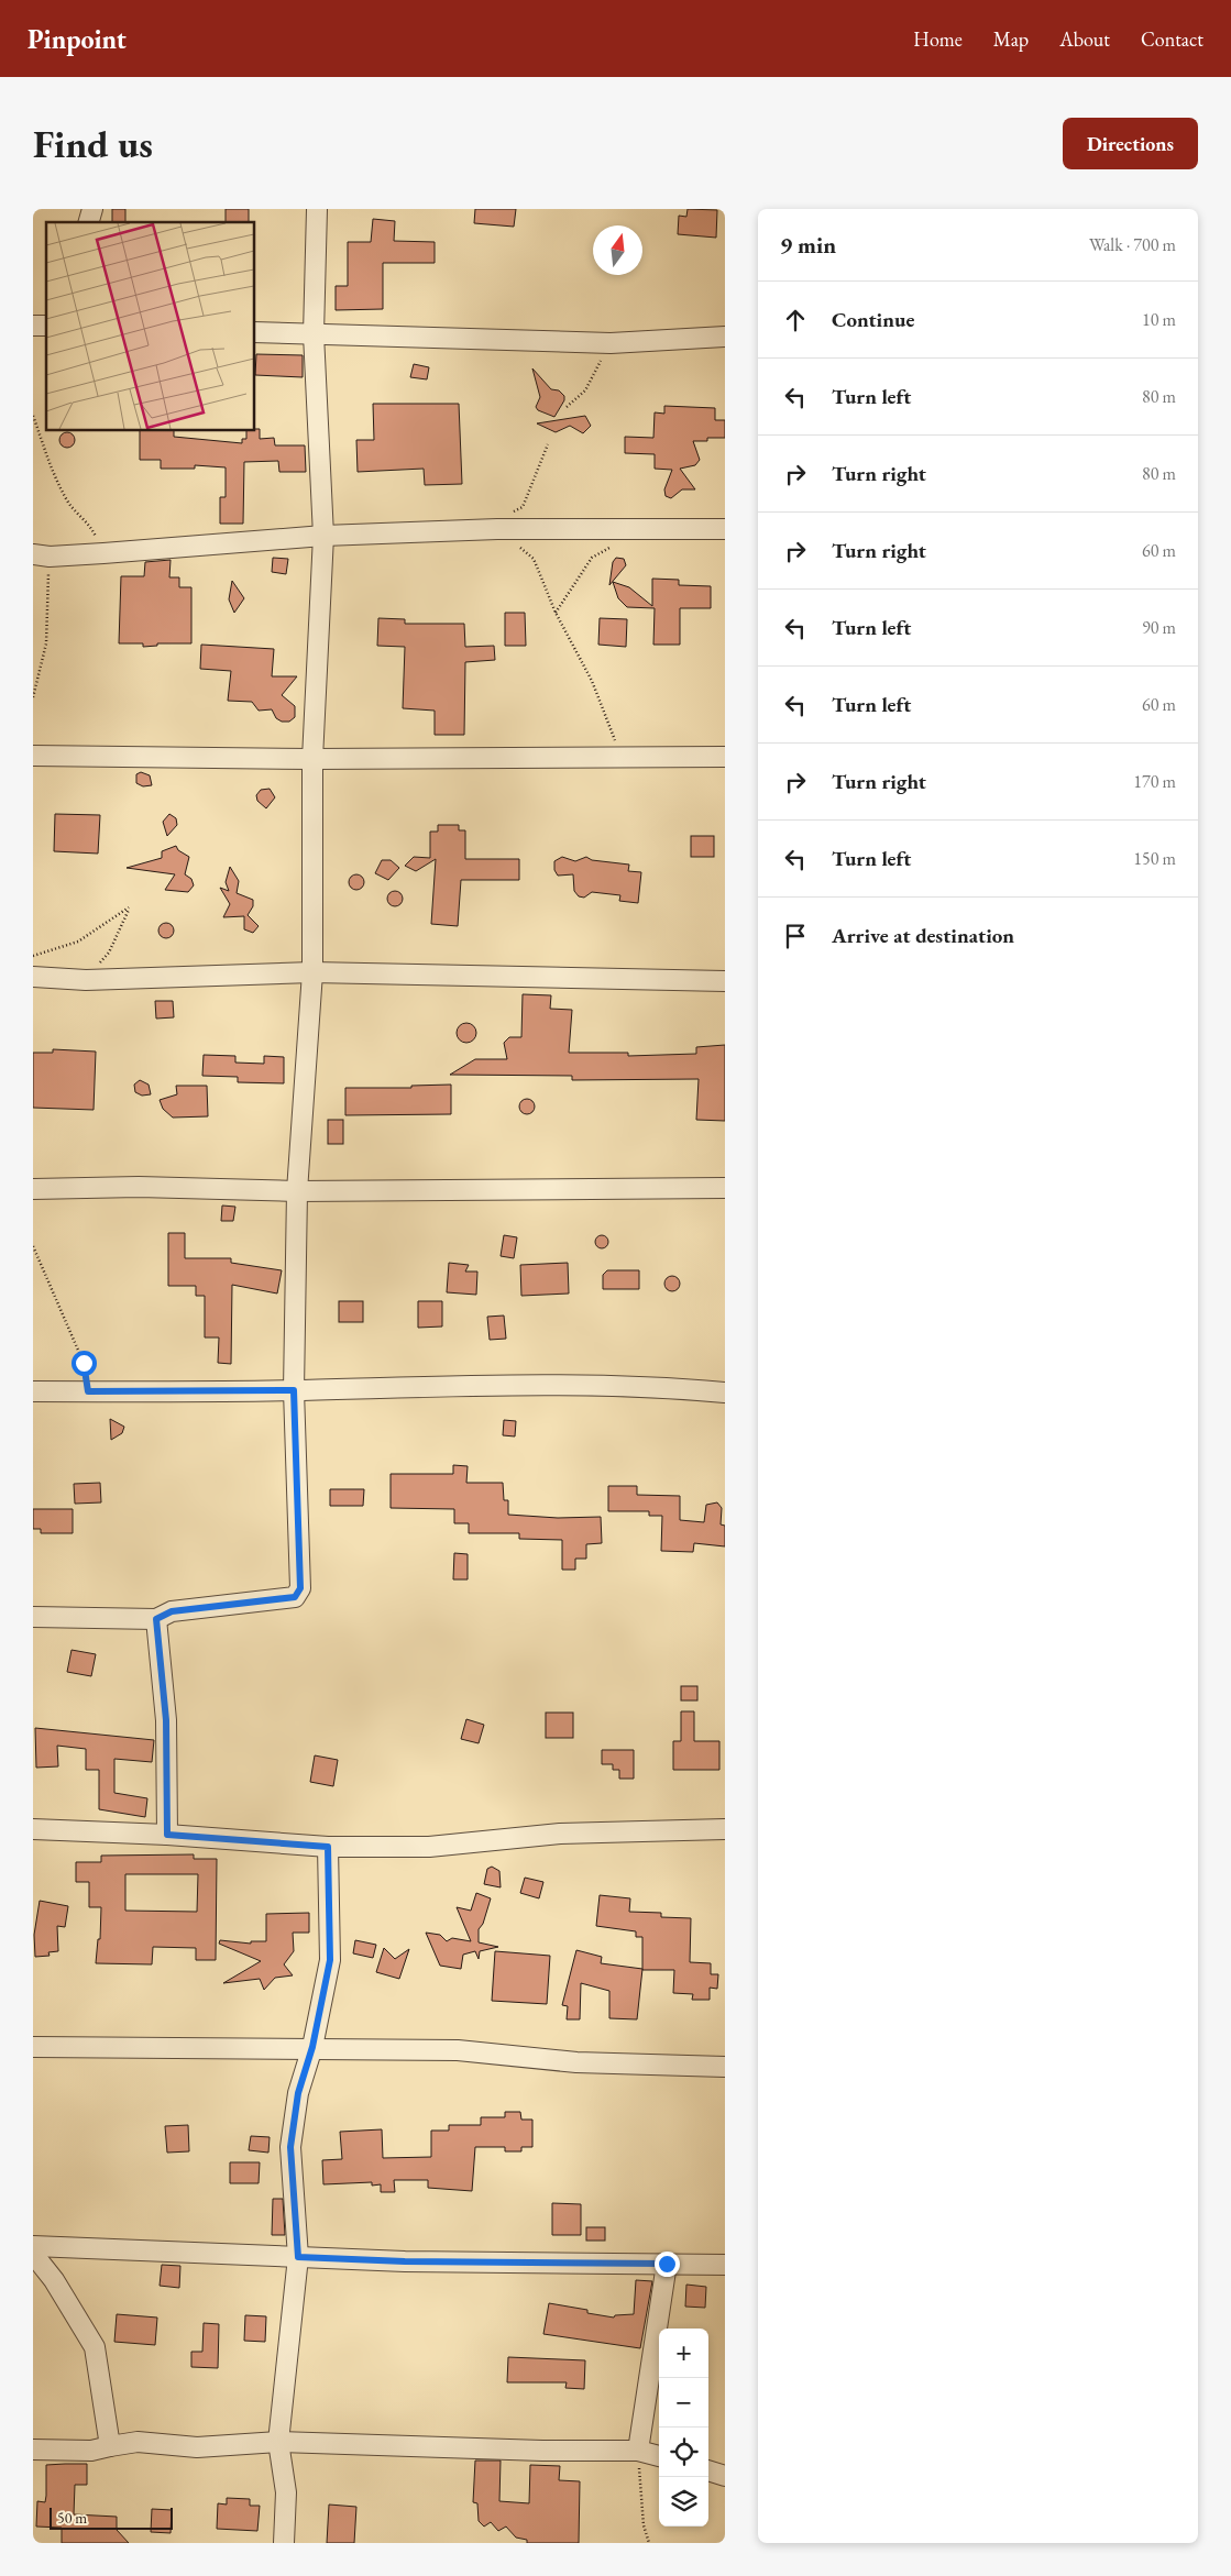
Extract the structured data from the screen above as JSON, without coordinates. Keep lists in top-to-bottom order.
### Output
{
  "scale_bar": "50 m",
  "north": "top",
  "page": {
    "header": "Pinpoint",
    "nav": [
      "Home",
      "Map",
      "About",
      "Contact"
    ],
    "buttons": "Directions",
    "title": "Find us",
    "heading": ["9 min", "Walk · 700 m"],
    "list": [
      ["Continue", "10 m"],
      ["Turn left", "80 m"],
      ["Turn right", "80 m"],
      ["Turn right", "60 m"],
      ["Turn left", "90 m"],
      ["Turn left", "60 m"],
      ["Turn right", "170 m"],
      ["Turn left", "150 m"],
      "Arrive at destination"
    ],
    "map_buttons": ["+", "−"],
    "scale": "50 m"
  }
}
